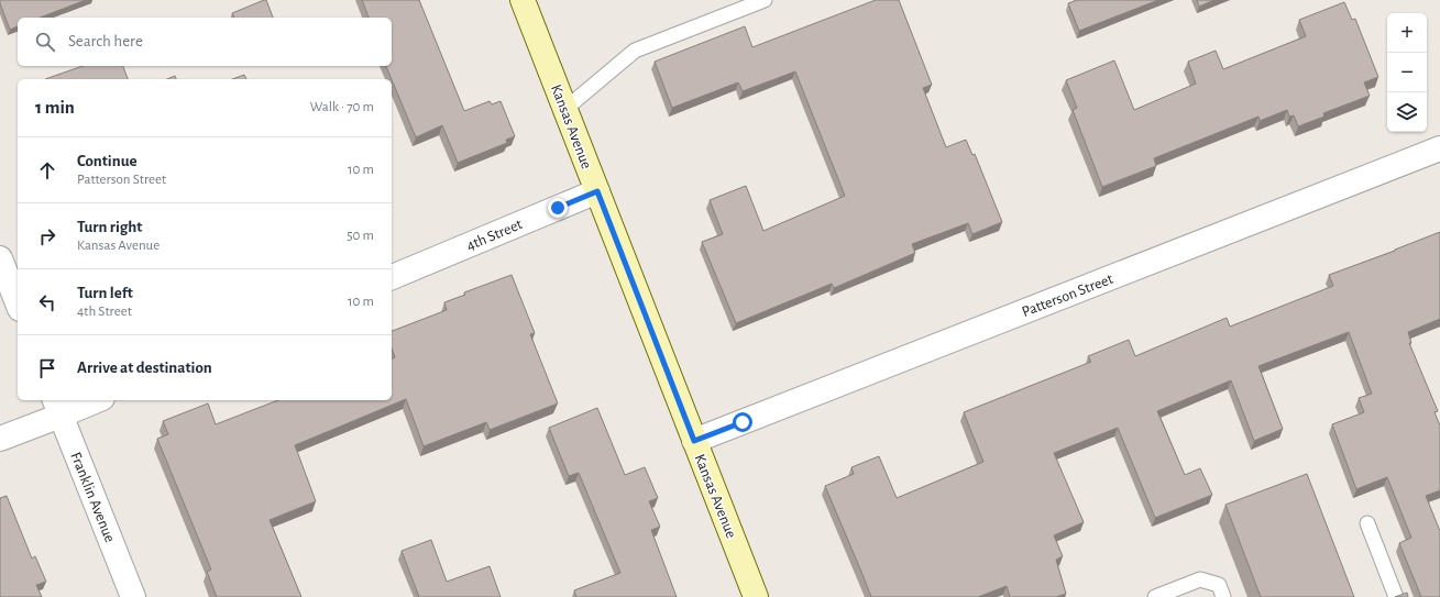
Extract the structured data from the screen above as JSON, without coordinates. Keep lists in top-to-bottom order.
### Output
{
  "streets": {
    "street": [
      "Kansas Avenue",
      "4th Street",
      "Patterson Street",
      "Franklin Avenue"
    ]
  },
  "crossings": [
    ["Kansas Avenue", "4th Street"],
    ["Kansas Avenue", "Patterson Street"]
  ],
  "page": {
    "map_buttons": ["+", "−"],
    "search": "Search here",
    "heading": ["1 min", "Walk · 70 m"],
    "list": [
      ["Continue", "Patterson Street", "10 m"],
      ["Turn right", "Kansas Avenue", "50 m"],
      ["Turn left", "4th Street", "10 m"],
      "Arrive at destination"
    ]
  }
}
